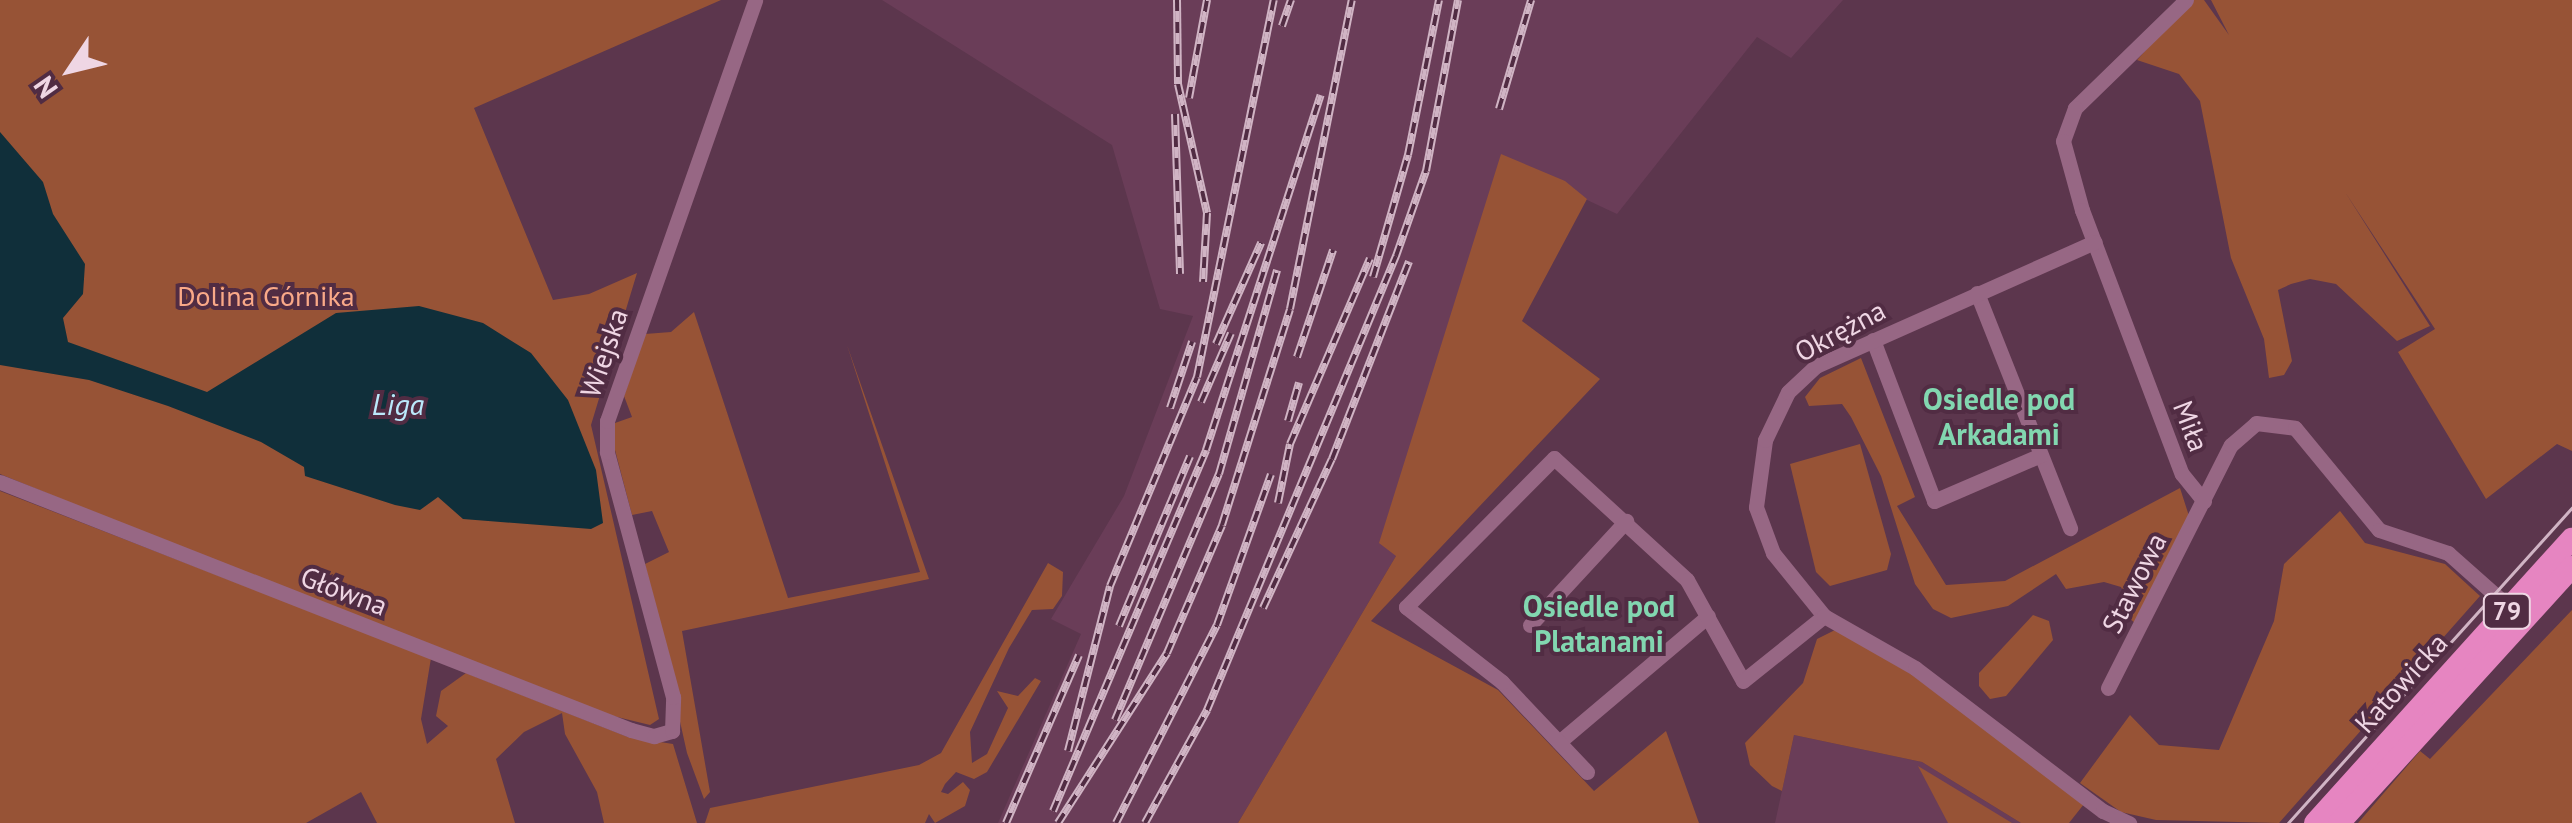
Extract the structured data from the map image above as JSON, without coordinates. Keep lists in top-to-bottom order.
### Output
{
  "streets": {
    "main road": ["79", "Katowicka"],
    "street": [
      "Okrężna",
      "Wiejska",
      "Miła",
      "Stawowa",
      "Główna"
    ]
  },
  "crossings": [
    ["Okrężna", "Miła"],
    ["Wiejska", "Główna"],
    ["Miła", "Stawowa"],
    ["Miła", "Katowicka"]
  ],
  "districts": ["Osiedle pod Arkadami", "Osiedle pod Platanami"],
  "water": ["Liga"],
  "parks": ["Dolina Górnika"],
  "north": "bottom left"
}
